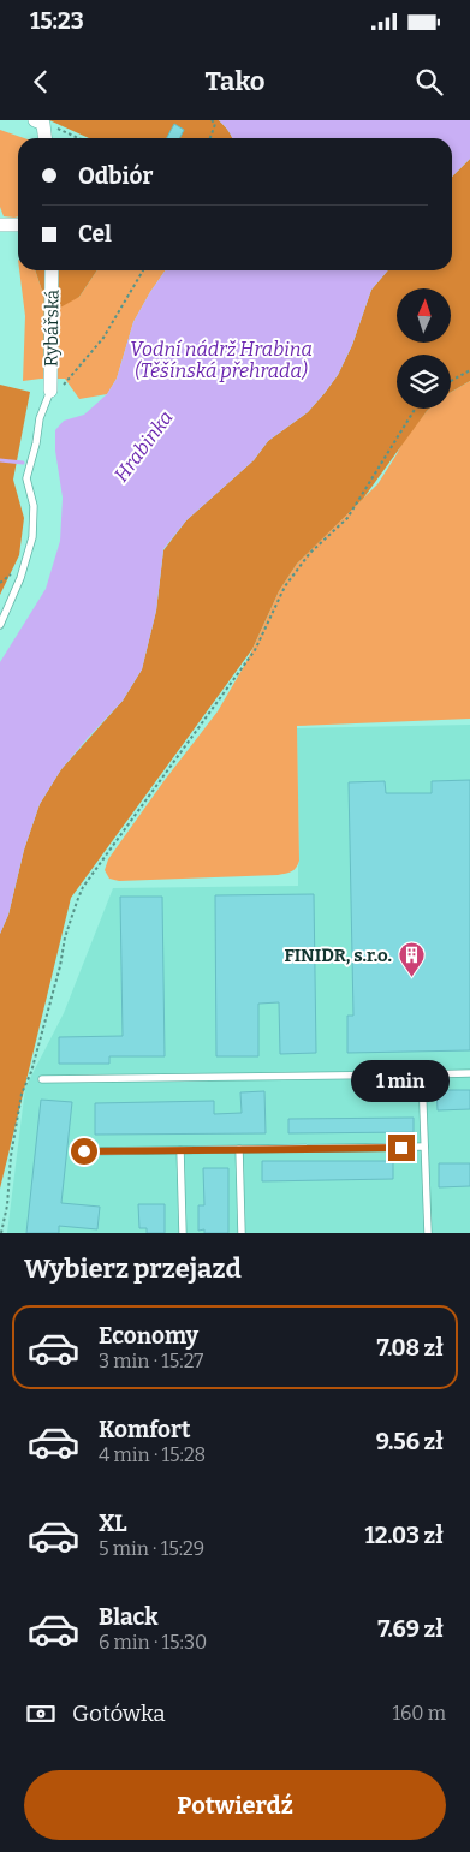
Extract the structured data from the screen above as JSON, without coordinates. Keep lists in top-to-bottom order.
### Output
{
  "streets": {
    "street": ["Rybářská"]
  },
  "water": ["Vodní nádrž Hrabina (Těšínská přehrada)", "Hrabinka"],
  "places": {
    "building": ["FINIDR, s.r.o."]
  },
  "north": "top",
  "page": {
    "status": "15:23",
    "header": "Tako",
    "banner": ["Odbiór", "Cel"],
    "bubble": "1 min",
    "heading": "Wybierz przejazd",
    "list": [
      {
        "name": "Economy",
        "note": "3 min · 15:27",
        "value": "7.08 zł"
      },
      {
        "name": "Komfort",
        "note": "4 min · 15:28",
        "value": "9.56 zł"
      },
      {
        "name": "XL",
        "note": "5 min · 15:29",
        "value": "12.03 zł"
      },
      {
        "name": "Black",
        "note": "6 min · 15:30",
        "value": "7.69 zł"
      }
    ],
    "pay": ["Gotówka", "160 m"],
    "buttons": "Potwierdź"
  }
}
